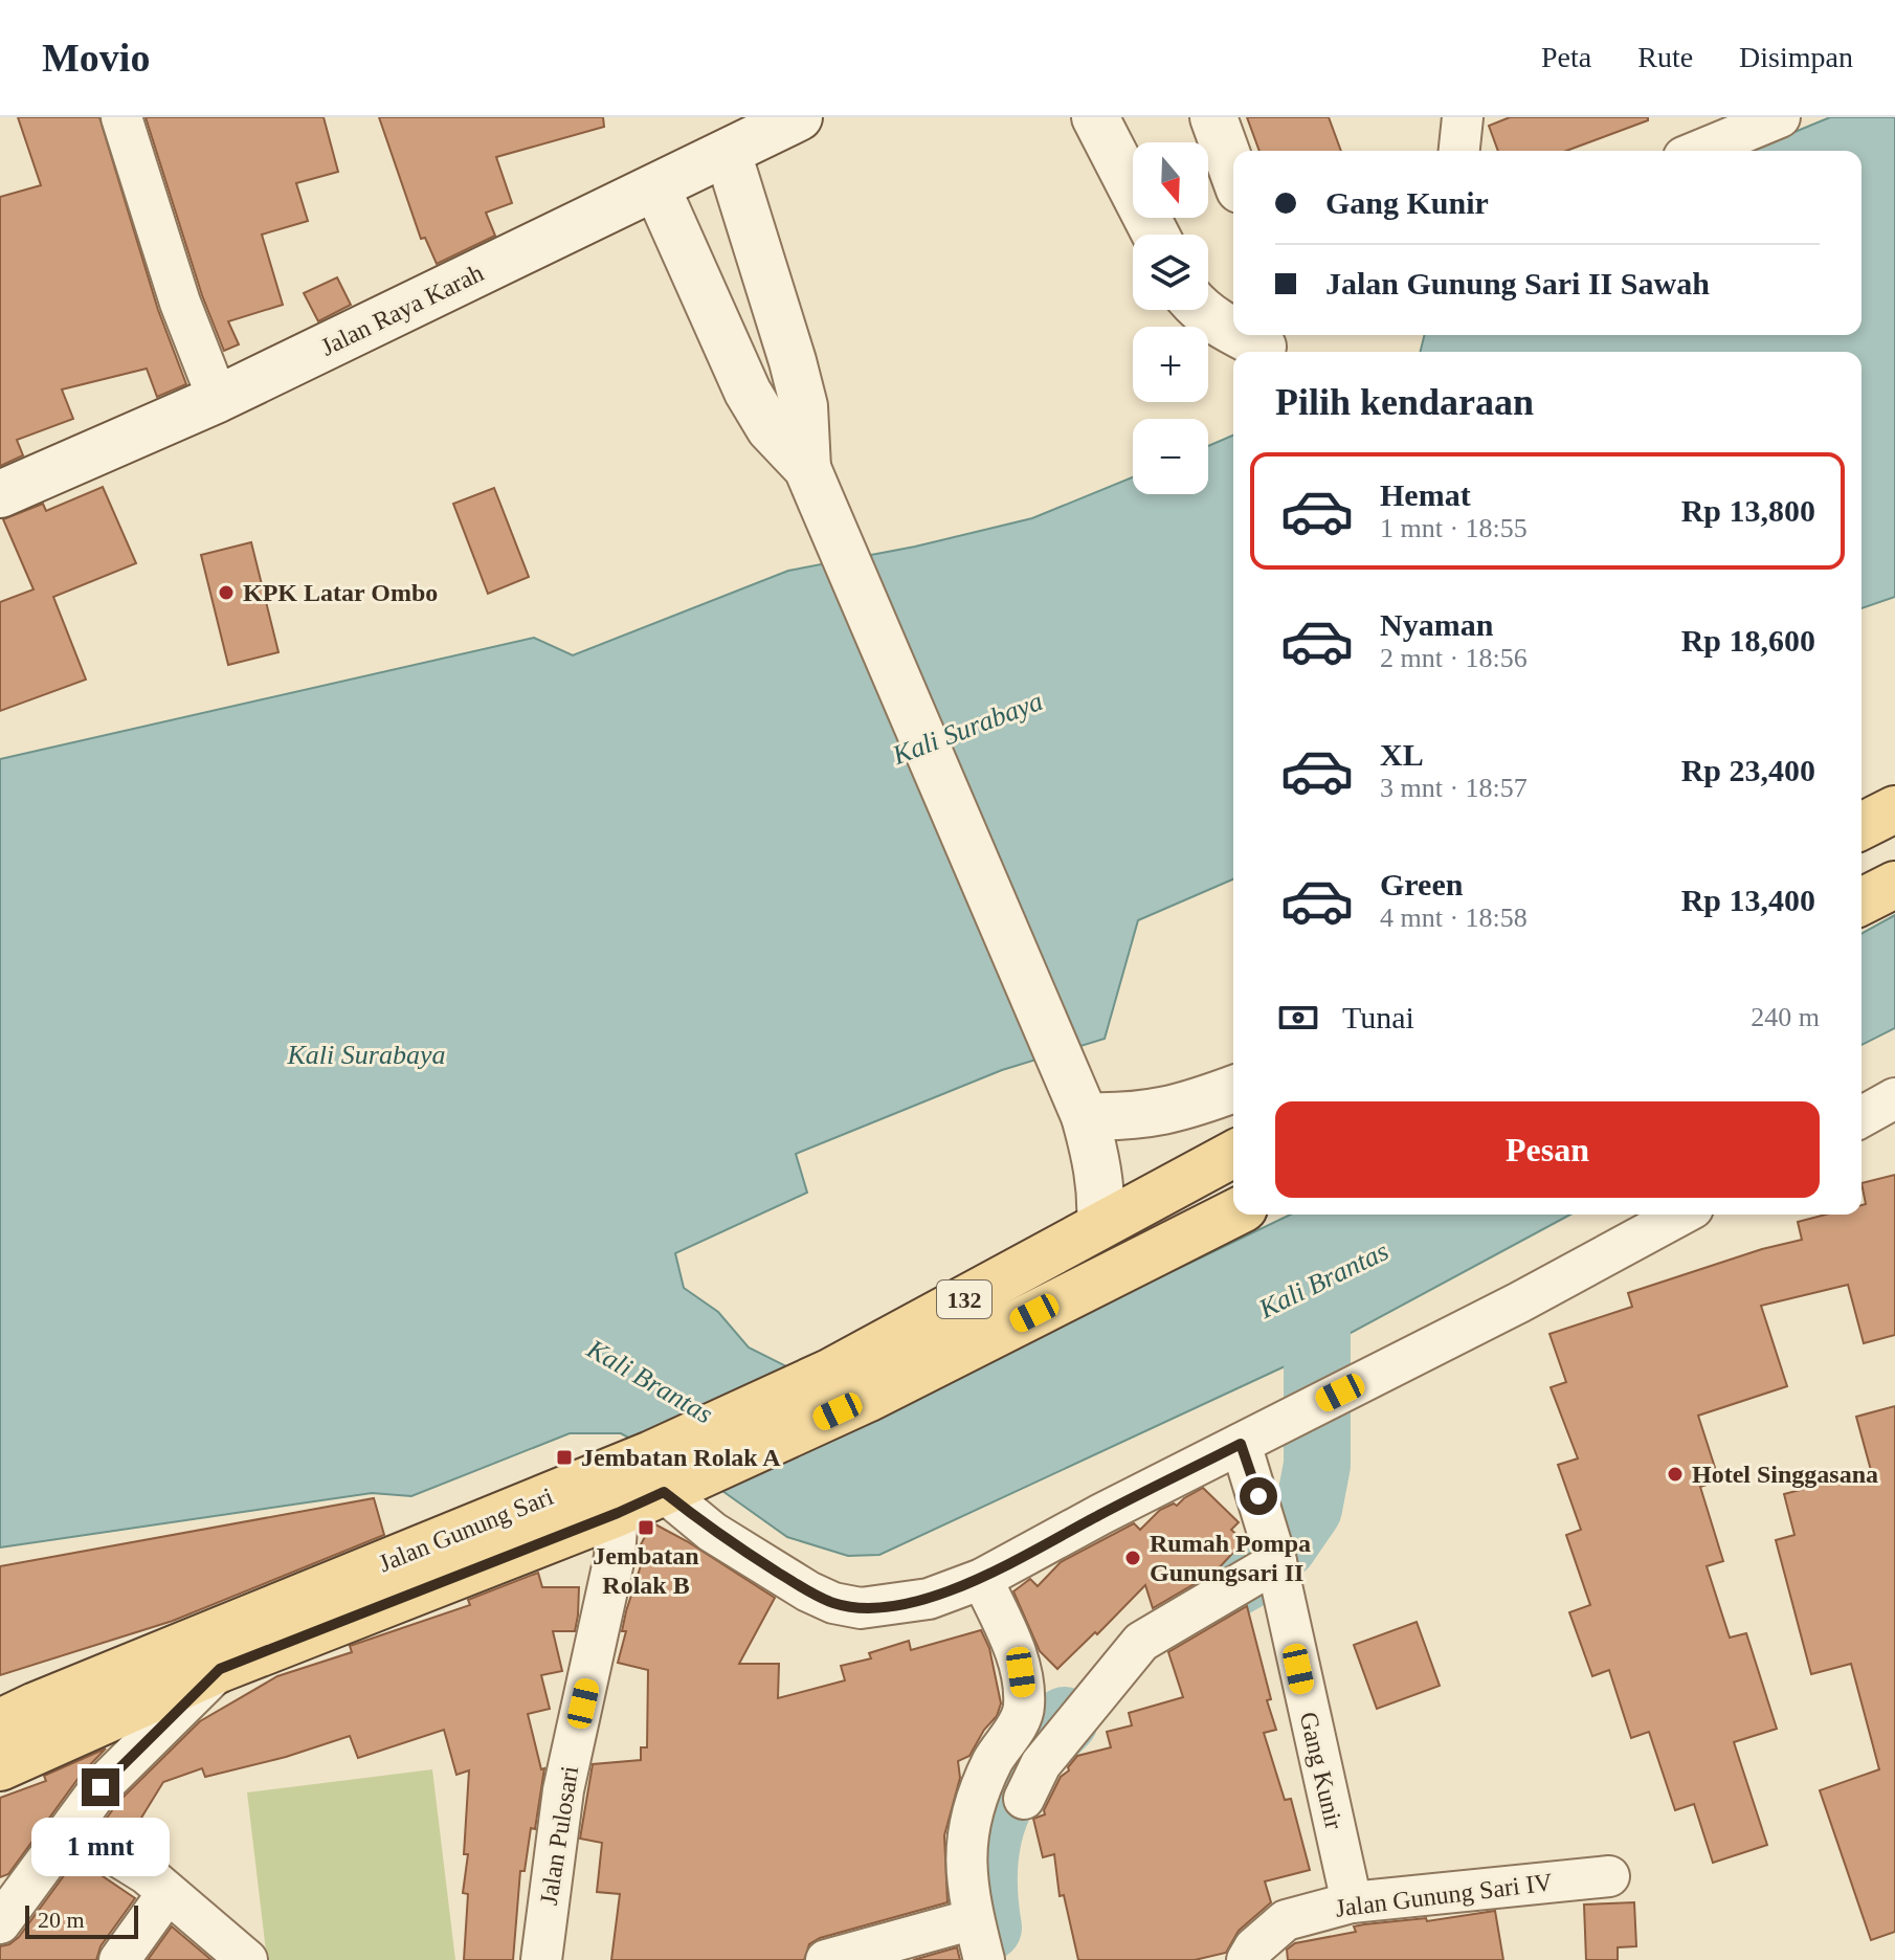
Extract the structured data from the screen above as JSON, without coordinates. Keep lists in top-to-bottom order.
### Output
{
  "streets": {
    "main road": ["132", "Jalan Gunung Sari"],
    "street": [
      "Jalan Raya Karah",
      "Gang Kunir",
      "Jalan Pulosari",
      "Jalan Gunung Sari IV"
    ]
  },
  "crossings": [
    ["132", "Jalan Gunung Sari"],
    ["Jalan Gunung Sari", "Jalan Pulosari"],
    ["Gang Kunir", "Jalan Gunung Sari IV"]
  ],
  "water": ["Kali Surabaya", "Kali Brantas"],
  "places": {
    "other": ["KPK Latar Ombo", "Hotel Singgasana", "Rumah Pompa Gunungsari II"],
    "transit": ["Jembatan Rolak A", "Jembatan Rolak B"]
  },
  "scale_bar": "20 m",
  "north": "bottom",
  "page": {
    "header": "Movio",
    "nav": ["Peta", "Rute", "Disimpan"],
    "map_buttons": ["+", "−"],
    "banner": ["Gang Kunir", "Jalan Gunung Sari II Sawah"],
    "heading": "Pilih kendaraan",
    "list": [
      {
        "name": "Hemat",
        "note": "1 mnt · 18:55",
        "value": "Rp 13,800"
      },
      {
        "name": "Nyaman",
        "note": "2 mnt · 18:56",
        "value": "Rp 18,600"
      },
      {
        "name": "XL",
        "note": "3 mnt · 18:57",
        "value": "Rp 23,400"
      },
      {
        "name": "Green",
        "note": "4 mnt · 18:58",
        "value": "Rp 13,400"
      }
    ],
    "pay": ["Tunai", "240 m"],
    "buttons": "Pesan",
    "bubble": "1 mnt",
    "scale": "20 m"
  }
}
